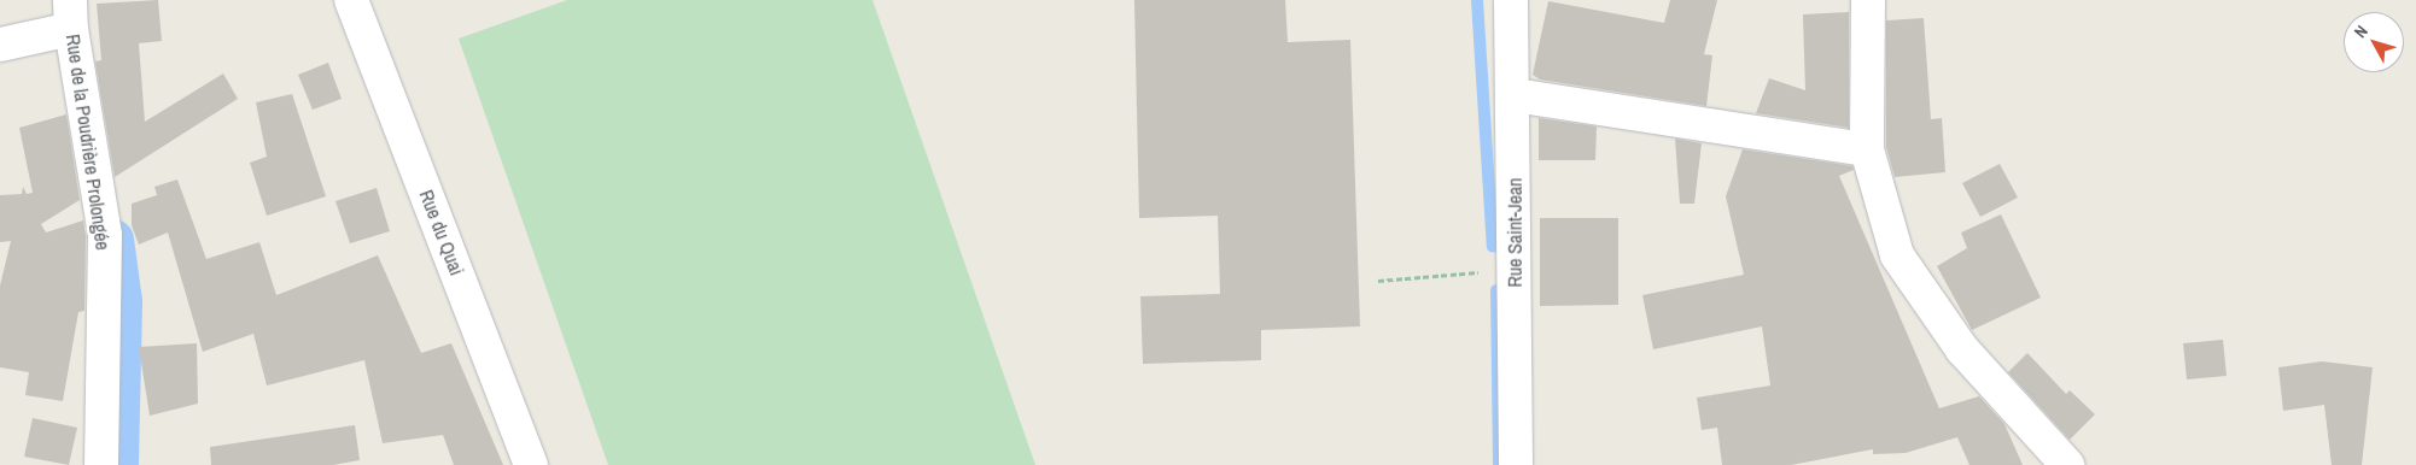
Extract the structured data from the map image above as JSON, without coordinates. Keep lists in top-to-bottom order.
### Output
{
  "streets": {
    "street": ["Rue de la Poudrière Prolongée", "Rue du Quai", "Rue Saint-Jean"]
  },
  "north": "top left"
}
